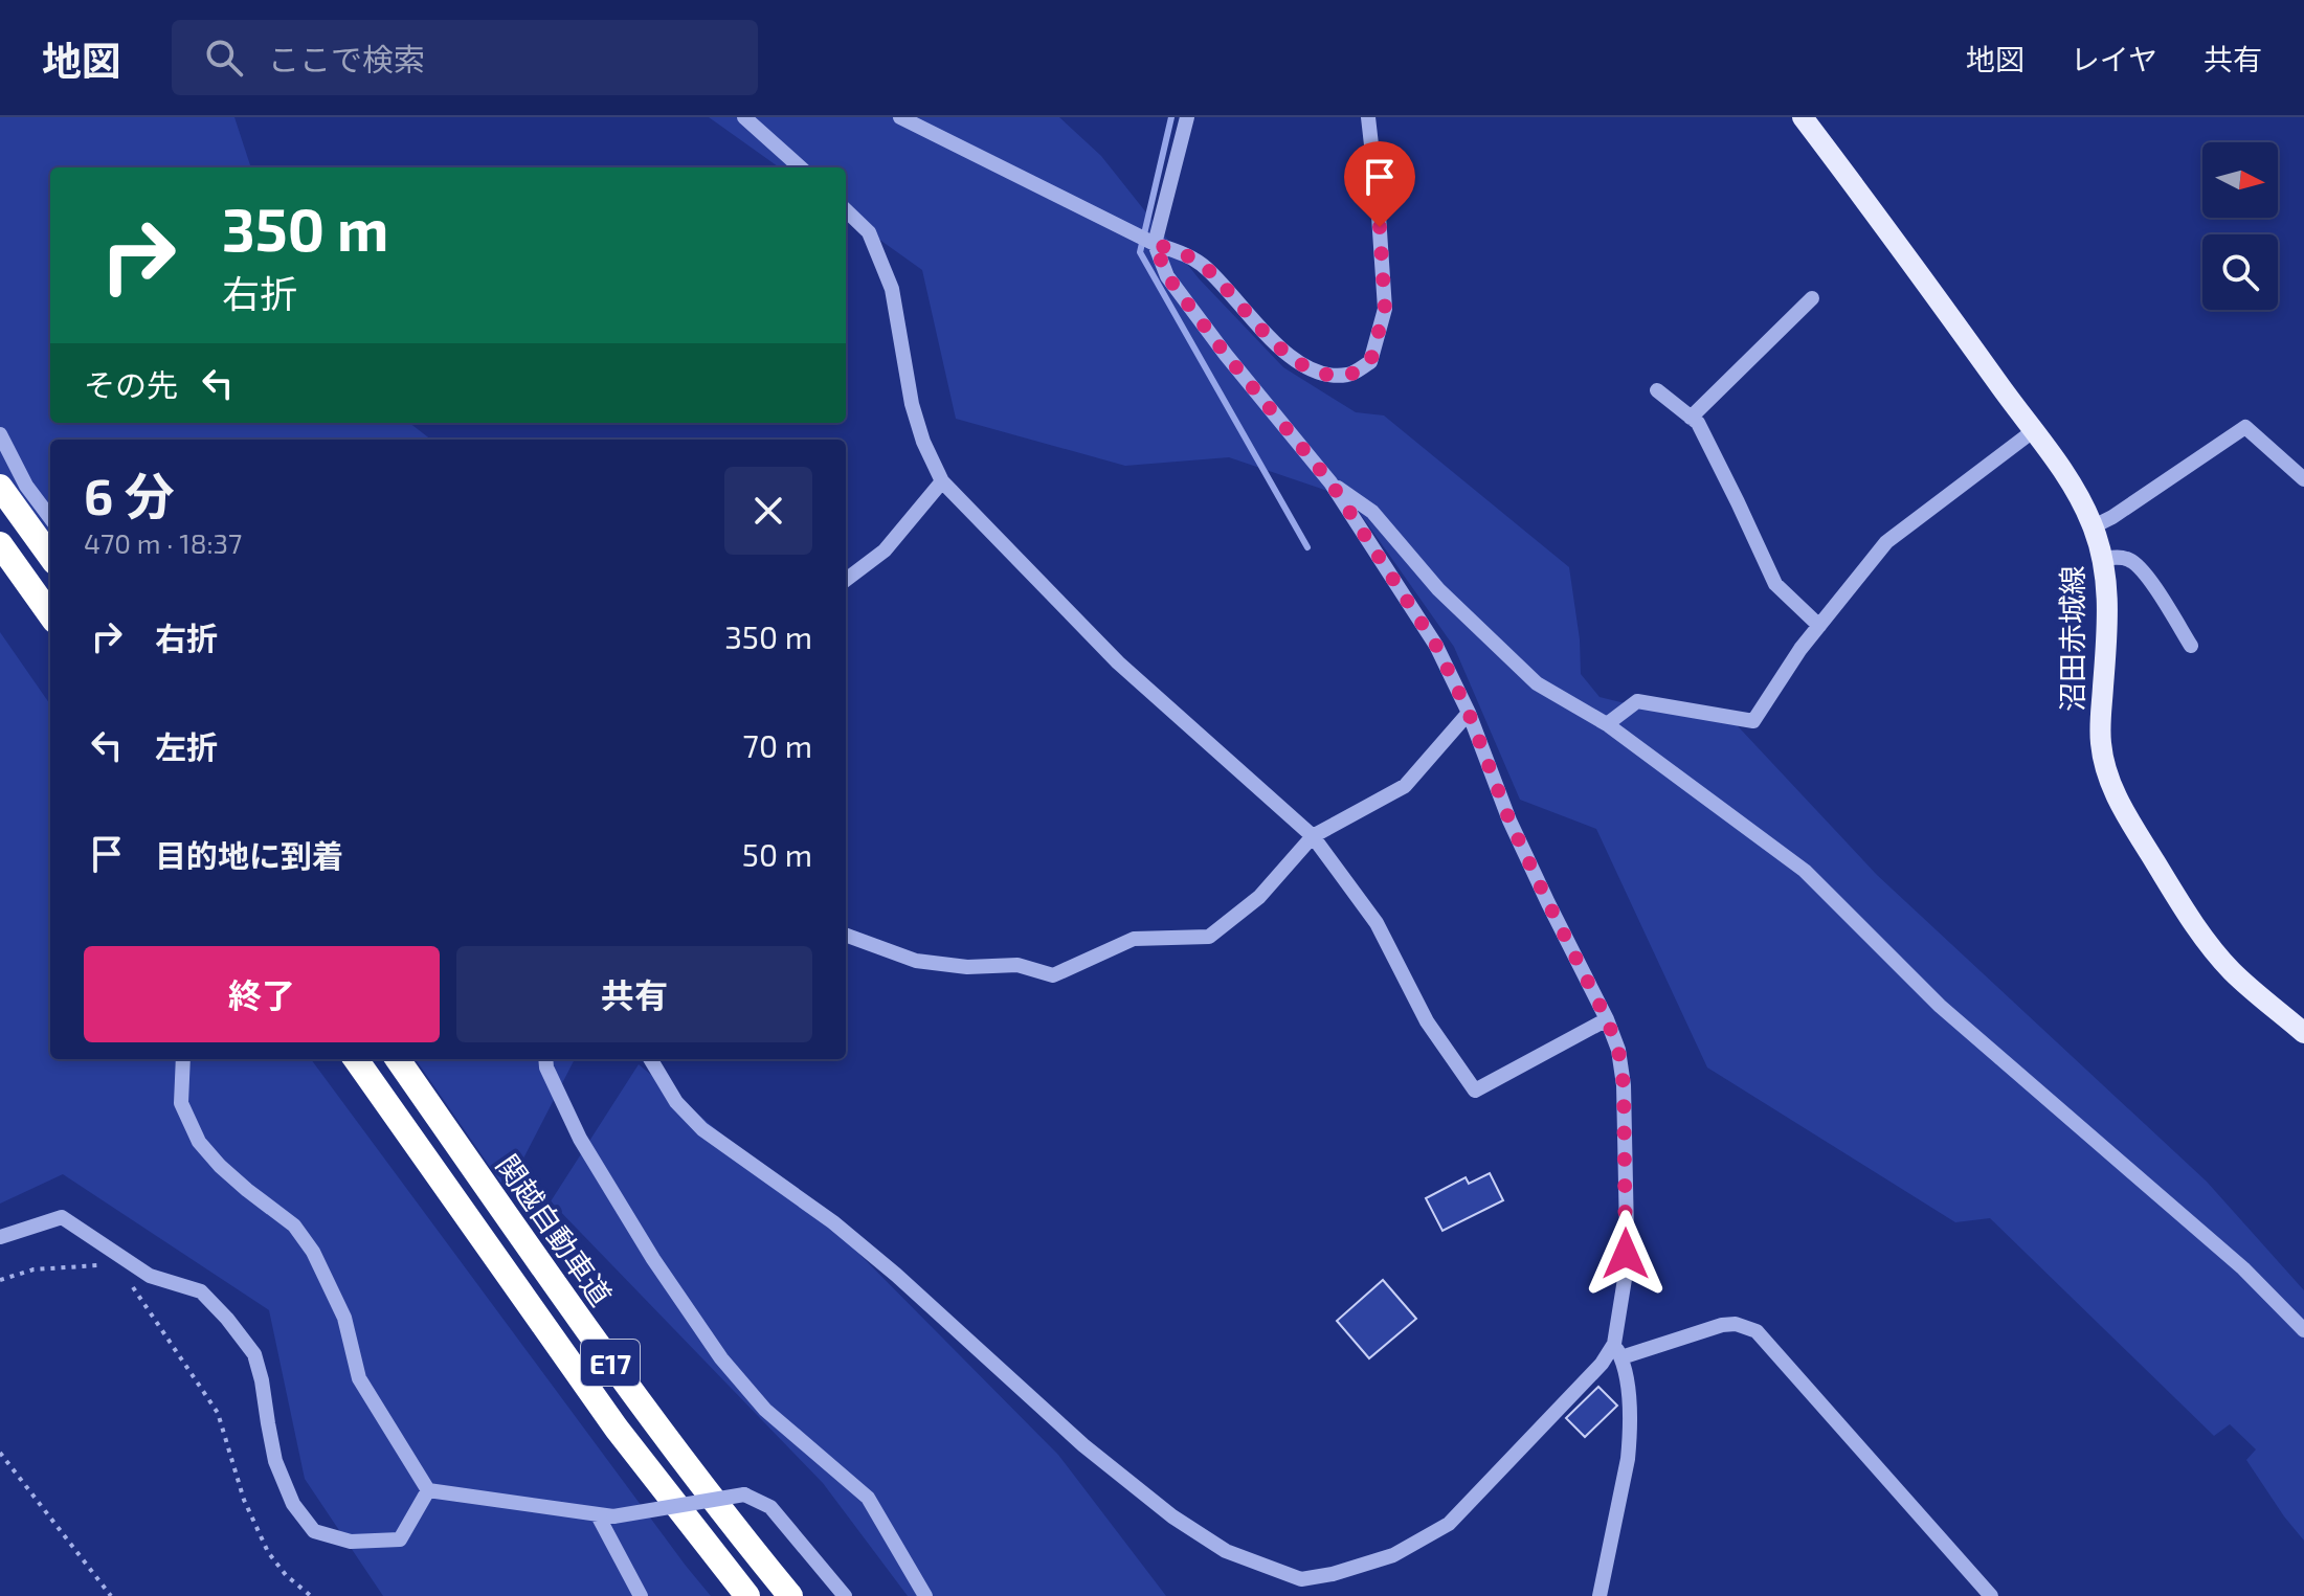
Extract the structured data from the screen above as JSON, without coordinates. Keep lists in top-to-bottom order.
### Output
{
  "streets": {
    "highway": ["関越自動車道", "E17"],
    "main road": ["沼田赤城線"]
  },
  "north": "right",
  "page": {
    "header": "地図",
    "search": "ここで検索",
    "nav": ["地図", "レイヤ", "共有"],
    "turn": ["350 m", "右折"],
    "then": "その先",
    "heading": ["6 分", "470 m · 18:37"],
    "list": [
      {
        "name": "右折",
        "value": "350 m"
      },
      {
        "name": "左折",
        "value": "70 m"
      },
      {
        "name": "目的地に到着",
        "value": "50 m"
      }
    ],
    "buttons": ["終了", "共有"]
  }
}
